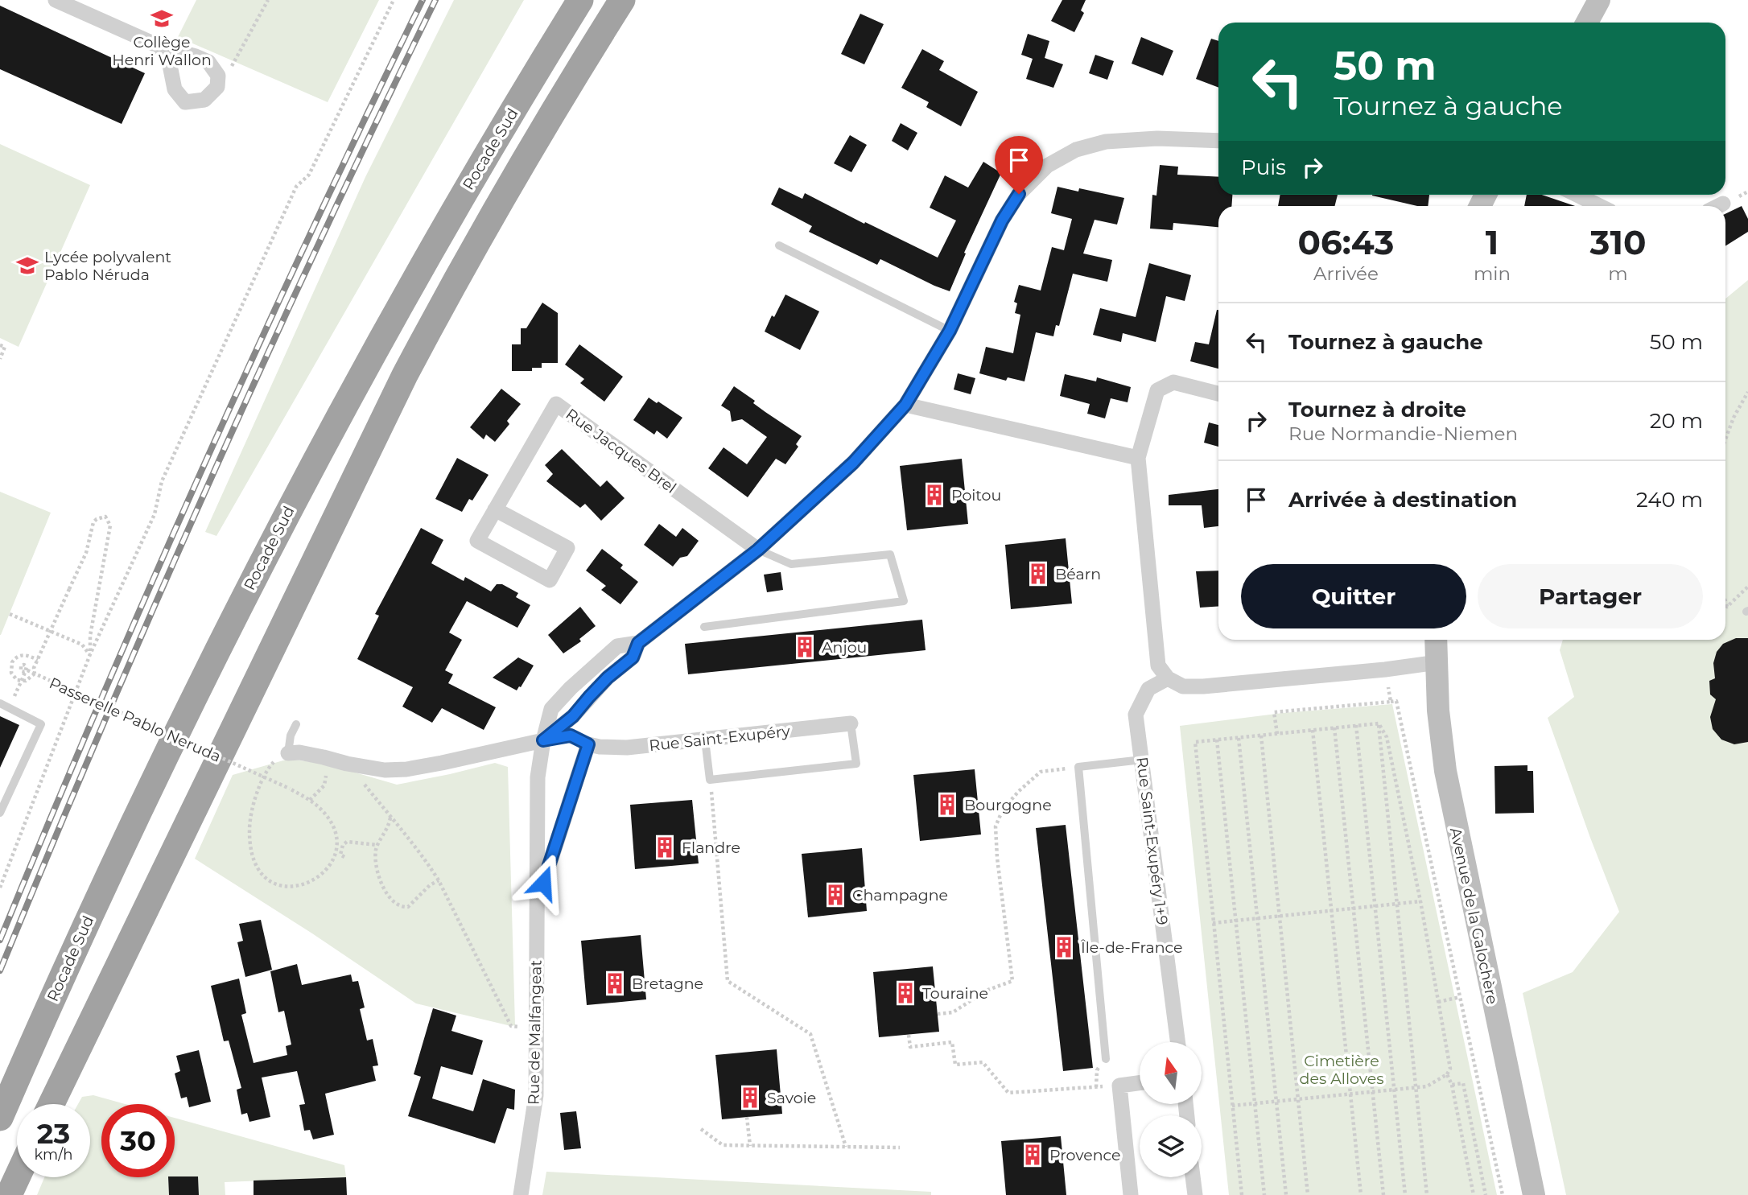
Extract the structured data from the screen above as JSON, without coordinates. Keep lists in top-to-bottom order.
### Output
{
  "streets": {
    "highway": ["Rocade Sud"],
    "main road": ["Avenue de la Galochère"],
    "street": [
      "Rue Jacques Brel",
      "Rue Saint-Exupéry",
      "Rue Saint-Exupéry 1+9",
      "Rue de Malfangeat"
    ],
    "path": ["Passerelle Pablo Neruda"]
  },
  "crossings": [
    ["Rue Jacques Brel", "Rue de Malfangeat"],
    ["Rue Saint-Exupéry", "Rue de Malfangeat"]
  ],
  "parks": ["Cimetière des Alloves"],
  "places": {
    "school or university": ["Collège Henri Wallon", "Lycée polyvalent Pablo Néruda"],
    "building": [
      "Poitou",
      "Béarn",
      "Anjou",
      "Bourgogne",
      "Flandre",
      "Champagne",
      "Île-de-France",
      "Bretagne",
      "Touraine",
      "Savoie",
      "Provence"
    ]
  },
  "north": "top",
  "page": {
    "turn": ["50 m", "Tournez à gauche"],
    "then": "Puis",
    "eta": [
      "06:43",
      "Arrivée",
      "1",
      "min",
      "310",
      "m"
    ],
    "list": [
      {
        "name": "Tournez à gauche",
        "value": "50 m"
      },
      {
        "name": "Tournez à droite",
        "note": "Rue Normandie-Niemen",
        "value": "20 m"
      },
      {
        "name": "Arrivée à destination",
        "value": "240 m"
      }
    ],
    "buttons": ["Quitter", "Partager"],
    "speed": "23 km/h",
    "limit": "30"
  }
}
